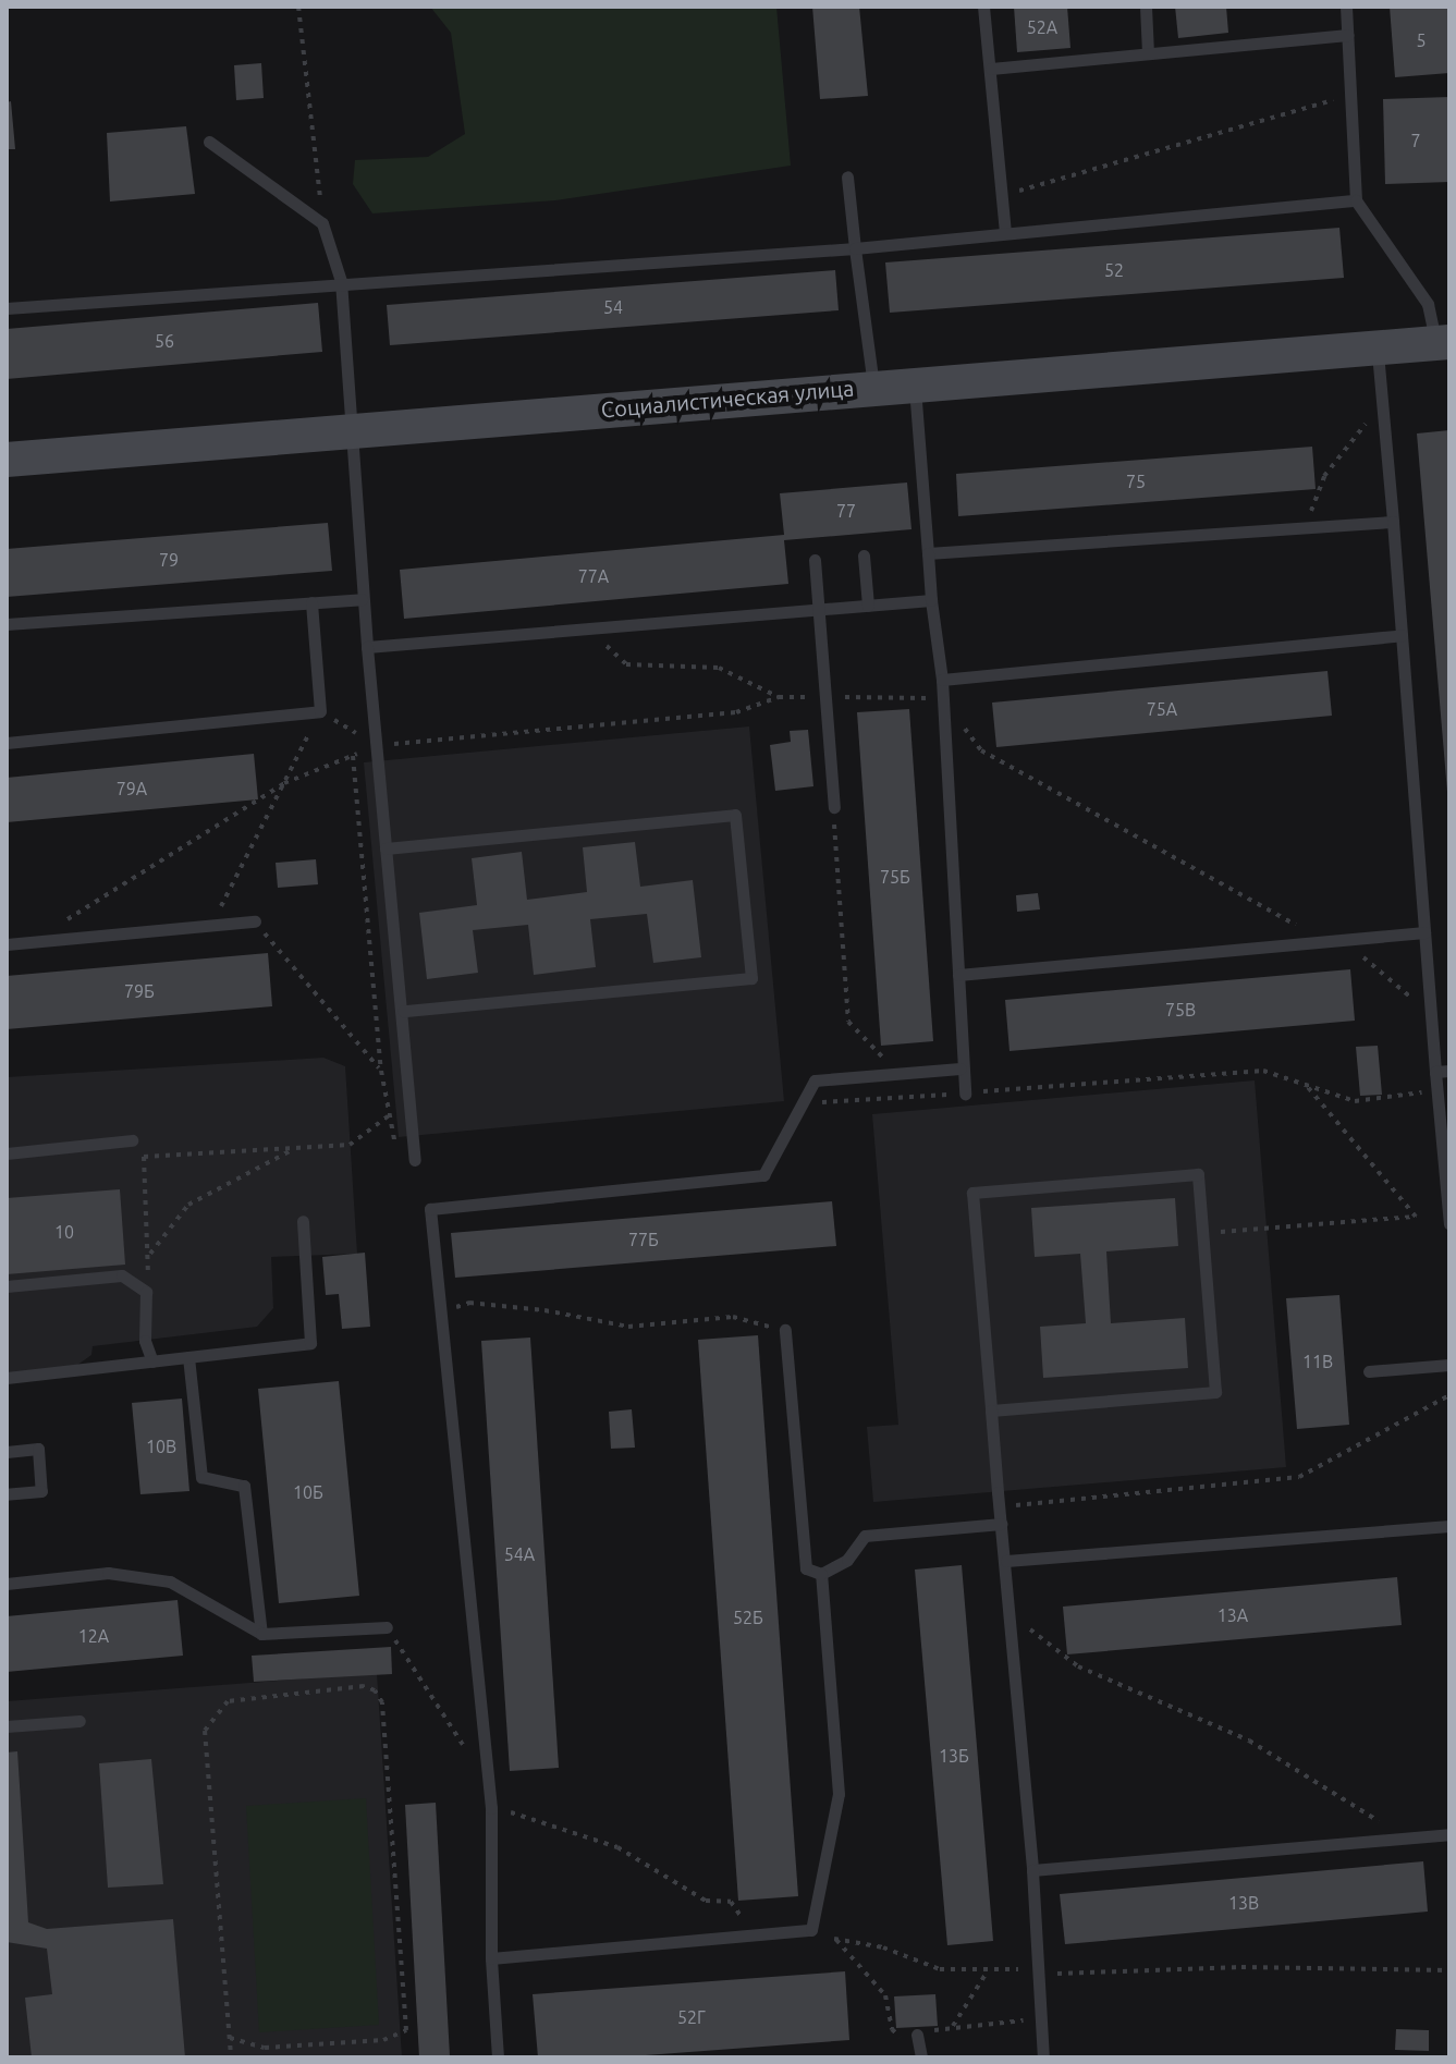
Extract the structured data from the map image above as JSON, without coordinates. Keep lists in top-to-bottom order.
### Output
{
  "streets": {
    "main road": ["Социалистическая улица"]
  },
  "house_numbers": [
    "52А",
    "5",
    "7",
    "52",
    "54",
    "56",
    "75",
    "77",
    "79",
    "77А",
    "75А",
    "79А",
    "75Б",
    "79Б",
    "75В",
    "10",
    "77Б",
    "11В",
    "10В",
    "10Б",
    "54А",
    "13А",
    "52Б",
    "12А",
    "13Б",
    "13В",
    "52Г"
  ]
}
